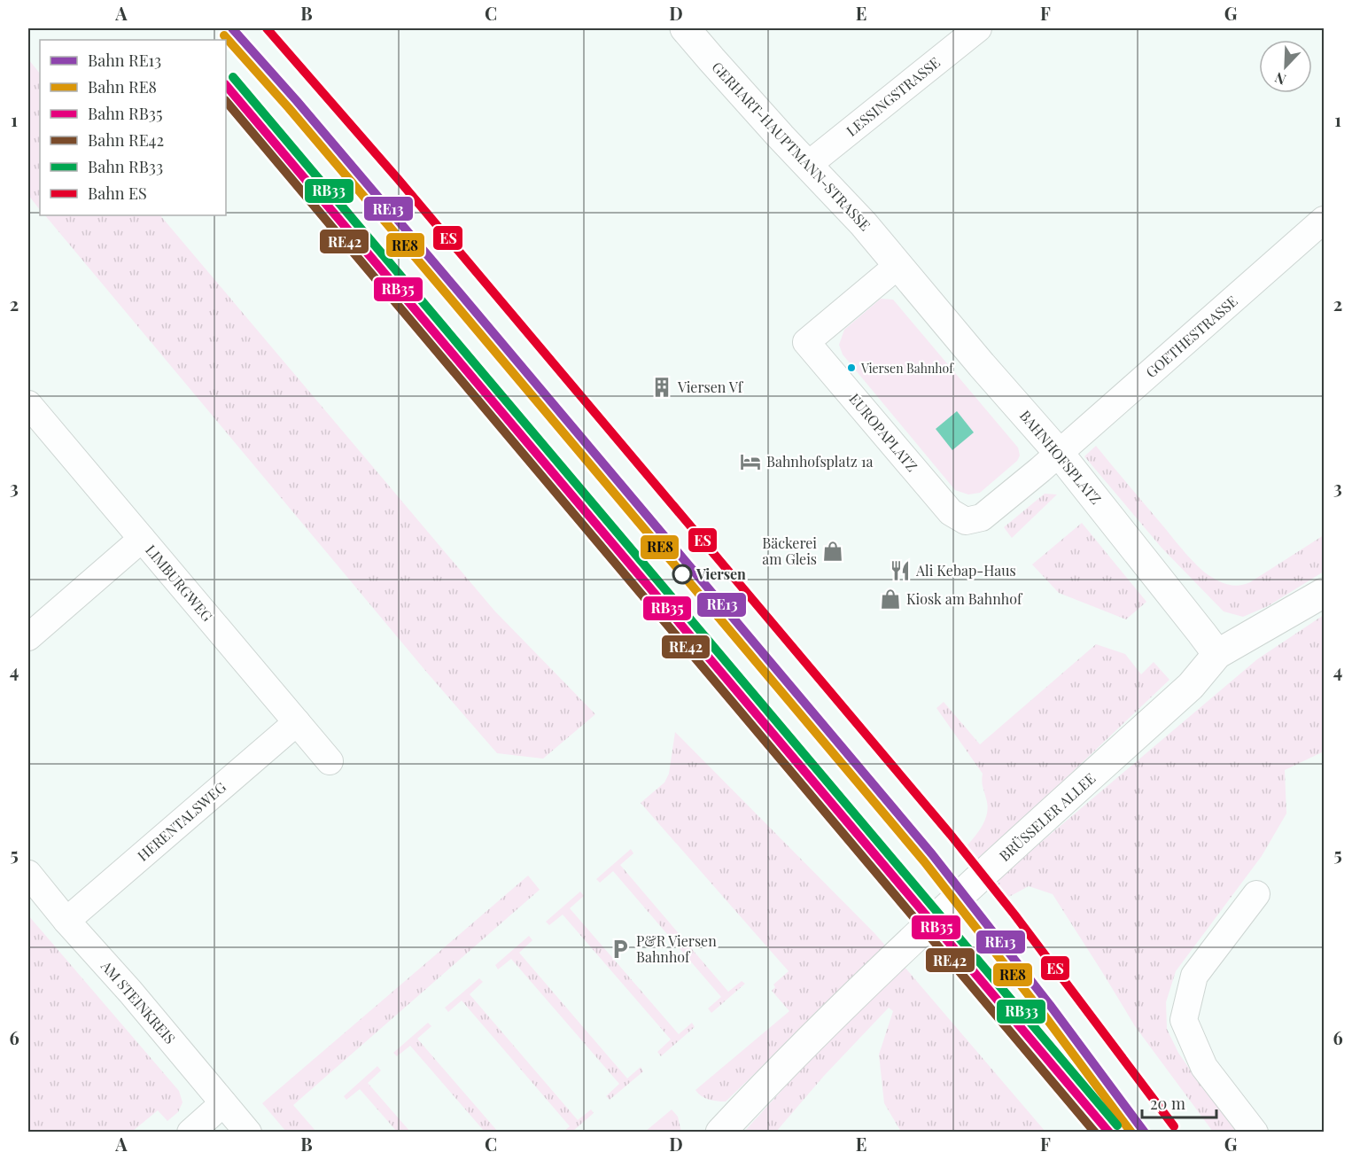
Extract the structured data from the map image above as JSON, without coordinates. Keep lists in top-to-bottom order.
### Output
{
  "streets": {
    "street": [
      "LESSINGSTRASSE",
      "GERHART-HAUPTMANN-STRASSE",
      "GOETHESTRASSE",
      "EUROPAPLATZ",
      "BAHNHOFSPLATZ",
      "LIMBURGWEG",
      "BRÜSSELER ALLEE",
      "HERENTALSWEG",
      "AM STEINKREIS"
    ]
  },
  "crossings": [
    ["LESSINGSTRASSE", "GERHART-HAUPTMANN-STRASSE"],
    ["GERHART-HAUPTMANN-STRASSE", "EUROPAPLATZ"],
    ["GERHART-HAUPTMANN-STRASSE", "BAHNHOFSPLATZ"],
    ["GOETHESTRASSE", "EUROPAPLATZ"],
    ["GOETHESTRASSE", "BAHNHOFSPLATZ"],
    ["EUROPAPLATZ", "BAHNHOFSPLATZ"],
    ["BAHNHOFSPLATZ", "BRÜSSELER ALLEE"],
    ["LIMBURGWEG", "HERENTALSWEG"],
    ["HERENTALSWEG", "AM STEINKREIS"]
  ],
  "places": {
    "other": ["Viersen Bahnhof", "Viersen"],
    "building": ["Viersen Vf"],
    "hotel": ["Bahnhofsplatz 1a"],
    "shop": ["Bäckerei am Gleis", "Kiosk am Bahnhof"],
    "restaurant": ["Ali Kebap-Haus"],
    "parking": ["P&R Viersen Bahnhof"]
  },
  "lines": [
    "rail line RE13",
    "rail line ES",
    "rail line RE8",
    "rail line RB33",
    "rail line RB35",
    "rail line RE42"
  ],
  "legend": [
    "Bahn RE13",
    "Bahn RE8",
    "Bahn RB35",
    "Bahn RE42",
    "Bahn RB33",
    "Bahn ES"
  ],
  "scale_bar": "20 m",
  "north": "bottom left",
  "grid": {
    "columns": [
      "A",
      "B",
      "C",
      "D",
      "E",
      "F",
      "G"
    ],
    "rows": [
      "1",
      "2",
      "3",
      "4",
      "5",
      "6"
    ]
  }
}
